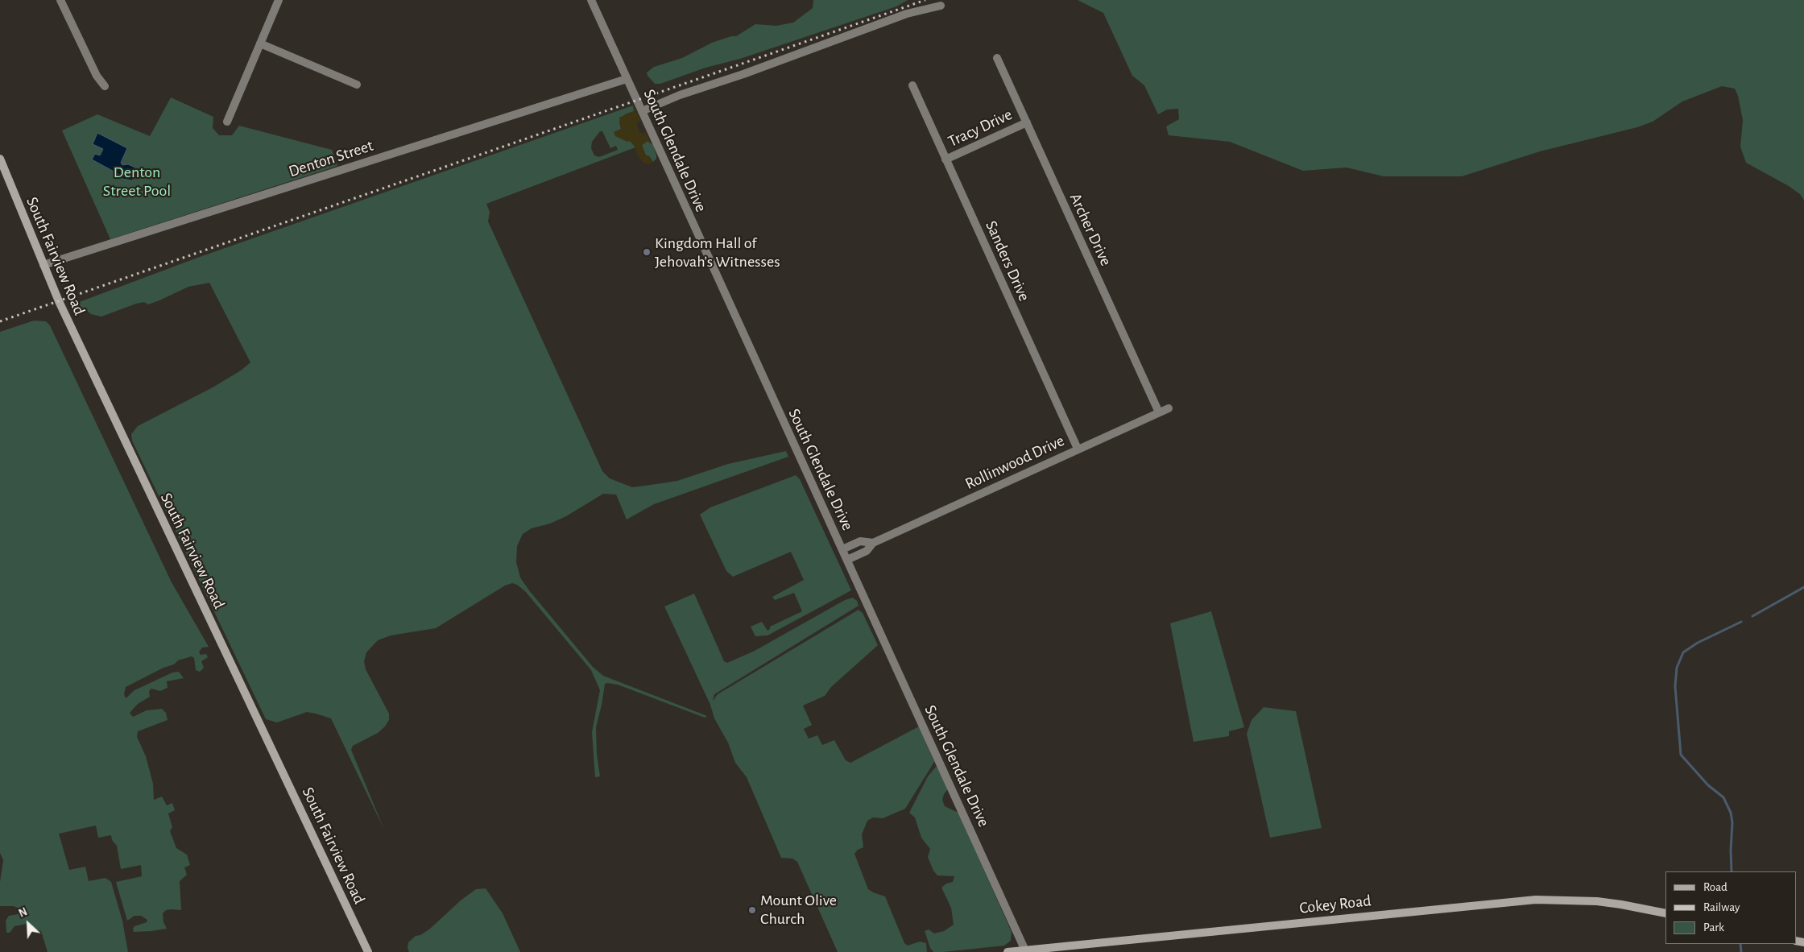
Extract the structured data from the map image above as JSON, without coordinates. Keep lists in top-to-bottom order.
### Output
{
  "streets": {
    "main road": ["South Fairview Road", "Cokey Road"],
    "street": [
      "Tracy Drive",
      "South Glendale Drive",
      "Denton Street",
      "Archer Drive",
      "Sanders Drive",
      "Rollinwood Drive"
    ]
  },
  "crossings": [
    ["Tracy Drive", "Archer Drive"],
    ["Tracy Drive", "Sanders Drive"],
    ["South Glendale Drive", "Denton Street"],
    ["South Glendale Drive", "Rollinwood Drive"],
    ["South Glendale Drive", "Cokey Road"],
    ["Denton Street", "South Fairview Road"],
    ["Archer Drive", "Rollinwood Drive"],
    ["Sanders Drive", "Rollinwood Drive"]
  ],
  "parks": ["Denton Street Pool"],
  "places": ["Kingdom Hall of Jehovah’s Witnesses", "Mount Olive Church"],
  "legend": ["Road", "Railway", "Park"],
  "north": "top left"
}
